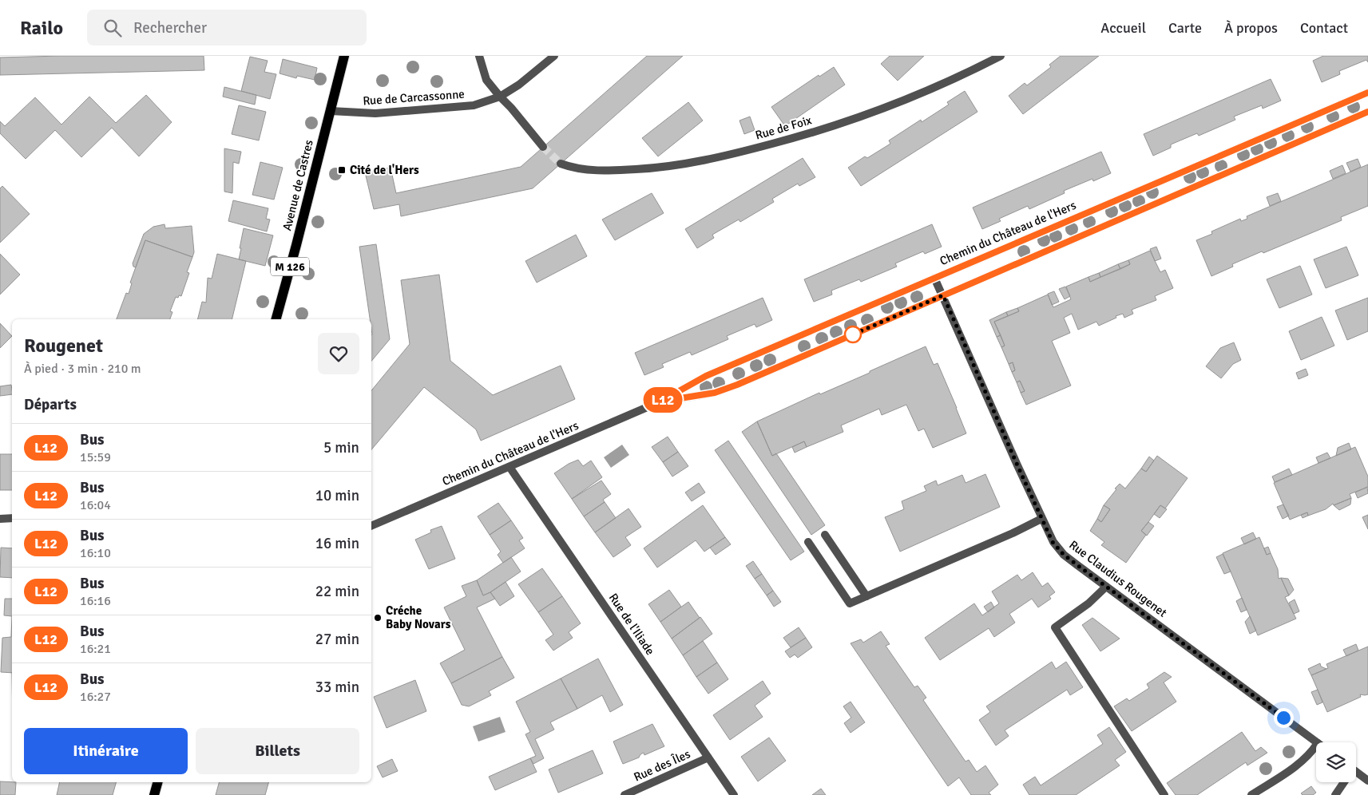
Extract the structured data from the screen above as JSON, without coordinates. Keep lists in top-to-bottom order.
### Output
{
  "streets": {
    "main road": ["Avenue de Castres", "M 126"],
    "street": [
      "Rue de Carcassonne",
      "Rue de Foix",
      "Chemin du Château de l'Hers",
      "Rue Claudius Rougenet",
      "Rue de l'Iliade",
      "Rue des Îles"
    ]
  },
  "crossings": [
    ["Rue de Carcassonne", "Avenue de Castres"],
    ["Chemin du Château de l'Hers", "Rue Claudius Rougenet"],
    ["Chemin du Château de l'Hers", "Rue de l'Iliade"],
    ["Rue de l'Iliade", "Rue des Îles"]
  ],
  "places": {
    "transit": ["Cité de l'Hers"],
    "other": ["Créche Baby Novars"]
  },
  "lines": ["bus line L12"],
  "page": {
    "header": "Railo",
    "search": "Rechercher",
    "nav": [
      "Accueil",
      "Carte",
      "À propos",
      "Contact"
    ],
    "on_map": "L12",
    "heading": [
      ["Rougenet", "À pied · 3 min · 210 m"],
      "Départs"
    ],
    "list": [
      {
        "mark": "L12",
        "name": "Bus",
        "note": "15:59",
        "value": "5 min"
      },
      {
        "mark": "L12",
        "name": "Bus",
        "note": "16:04",
        "value": "10 min"
      },
      {
        "mark": "L12",
        "name": "Bus",
        "note": "16:10",
        "value": "16 min"
      },
      {
        "mark": "L12",
        "name": "Bus",
        "note": "16:16",
        "value": "22 min"
      },
      {
        "mark": "L12",
        "name": "Bus",
        "note": "16:21",
        "value": "27 min"
      },
      {
        "mark": "L12",
        "name": "Bus",
        "note": "16:27",
        "value": "33 min"
      }
    ],
    "buttons": ["Itinéraire", "Billets"]
  }
}
